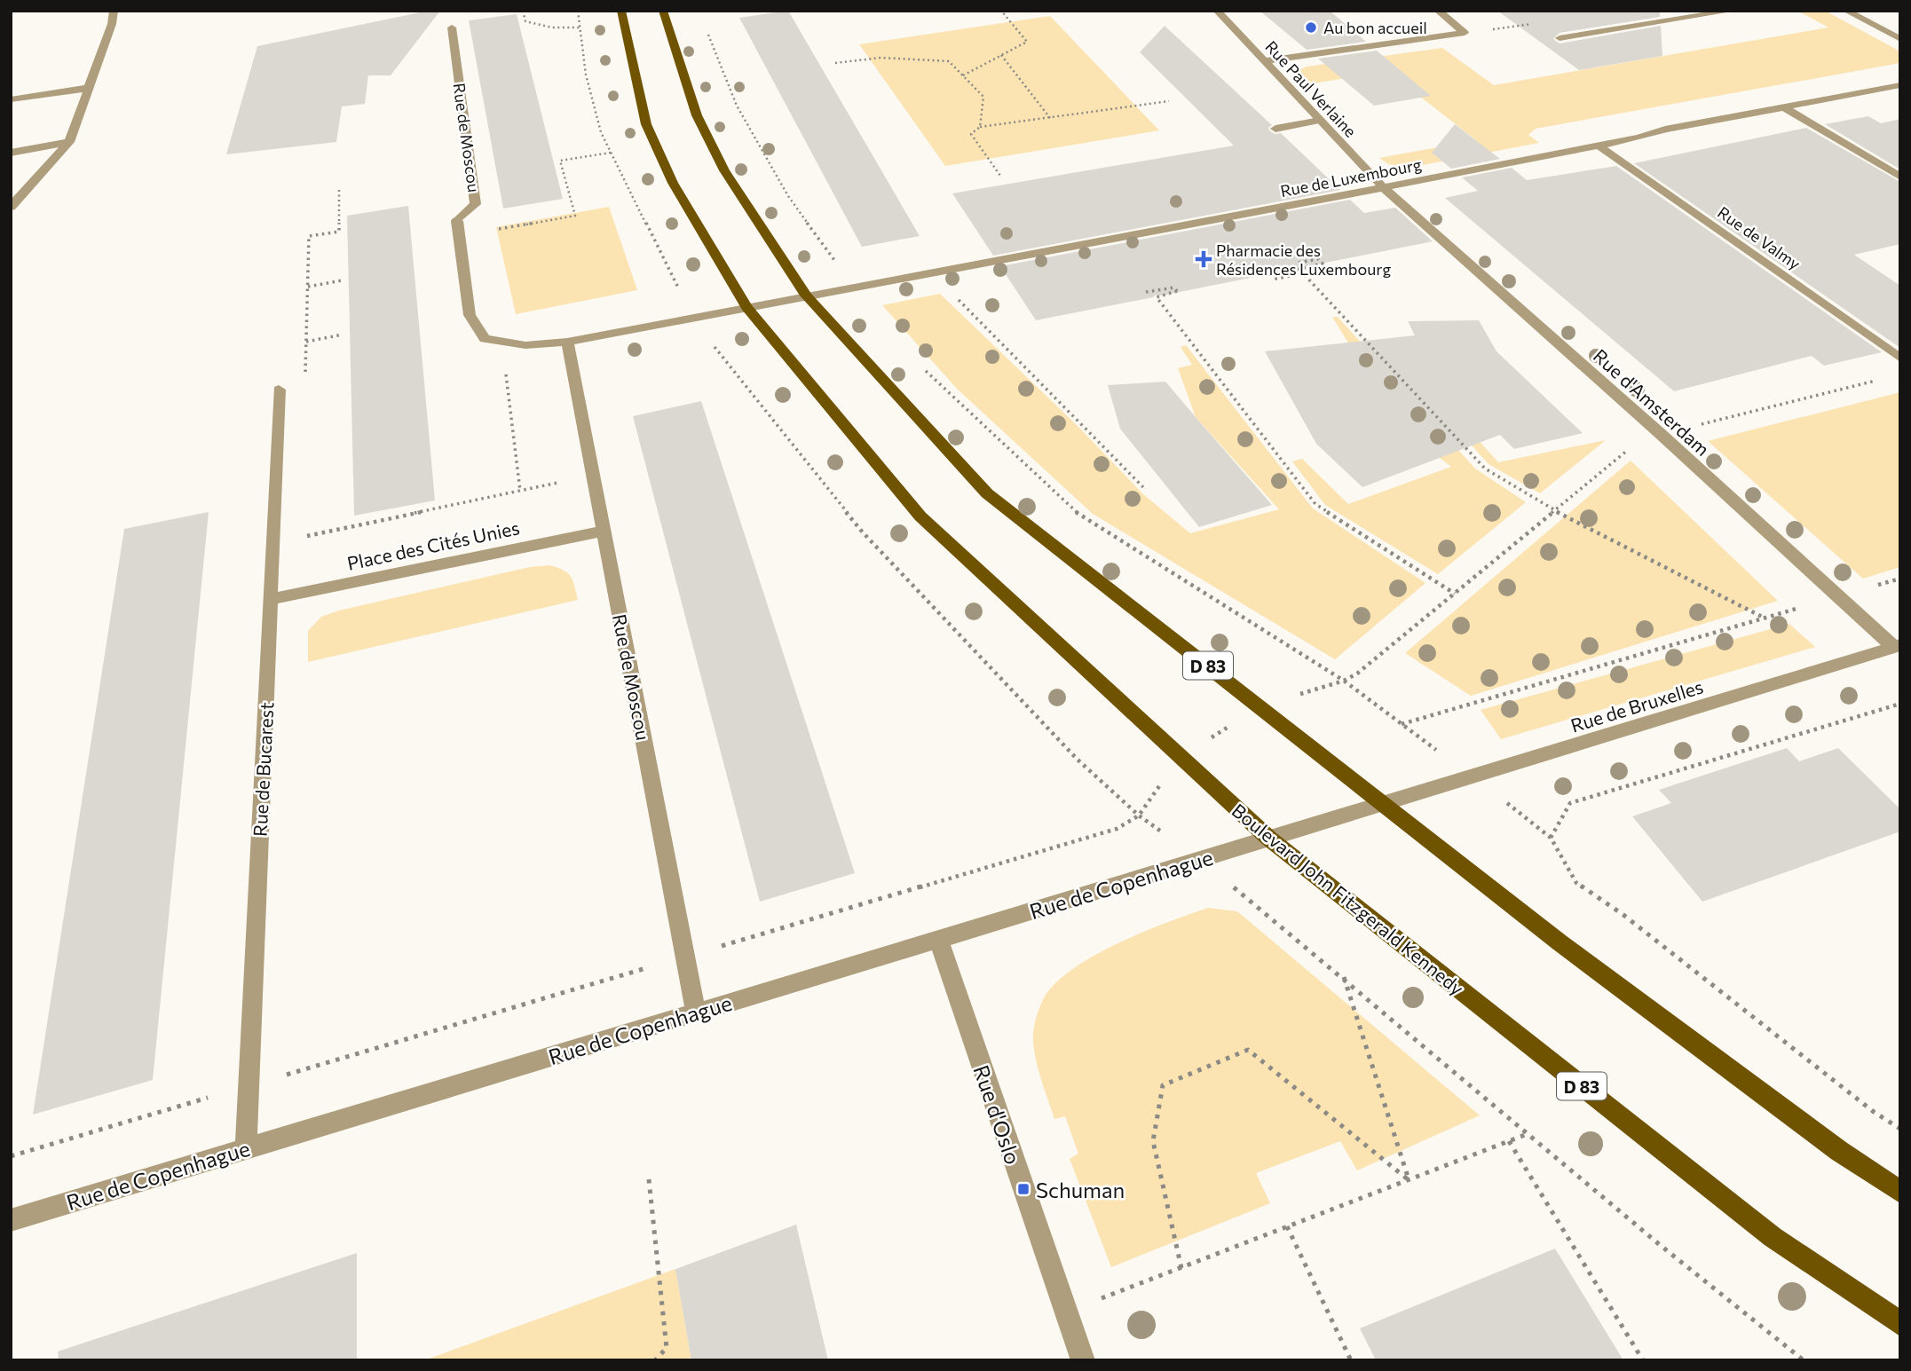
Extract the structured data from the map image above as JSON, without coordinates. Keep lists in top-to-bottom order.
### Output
{
  "streets": {
    "main road": ["D 83", "Boulevard John Fitzgerald Kennedy"],
    "street": [
      "Rue Paul Verlaine",
      "Rue de Moscou",
      "Rue de Luxembourg",
      "Rue de Valmy",
      "Rue d'Amsterdam",
      "Place des Cités Unies",
      "Rue de Bruxelles",
      "Rue de Bucarest",
      "Rue de Copenhague",
      "Rue d'Oslo"
    ]
  },
  "crossings": [
    ["Rue Paul Verlaine", "Rue de Luxembourg"],
    ["Rue Paul Verlaine", "Rue d'Amsterdam"],
    ["Rue de Moscou", "Place des Cités Unies"],
    ["Rue de Moscou", "Rue de Copenhague"],
    ["Rue de Luxembourg", "Rue de Valmy"],
    ["Rue de Luxembourg", "Rue d'Amsterdam"],
    ["Rue de Luxembourg", "D 83"],
    ["Rue d'Amsterdam", "Rue de Bruxelles"],
    ["Place des Cités Unies", "Rue de Bucarest"],
    ["D 83", "Rue de Bruxelles"],
    ["D 83", "Rue de Copenhague"],
    ["Rue de Bruxelles", "Rue de Copenhague"],
    ["Rue de Bucarest", "Rue de Copenhague"],
    ["Rue de Copenhague", "Boulevard John Fitzgerald Kennedy"],
    ["Rue de Copenhague", "Rue d'Oslo"]
  ],
  "places": {
    "other": ["Au bon accueil"],
    "health": ["Pharmacie des Résidences Luxembourg"],
    "transit": ["Schuman"]
  }
}
